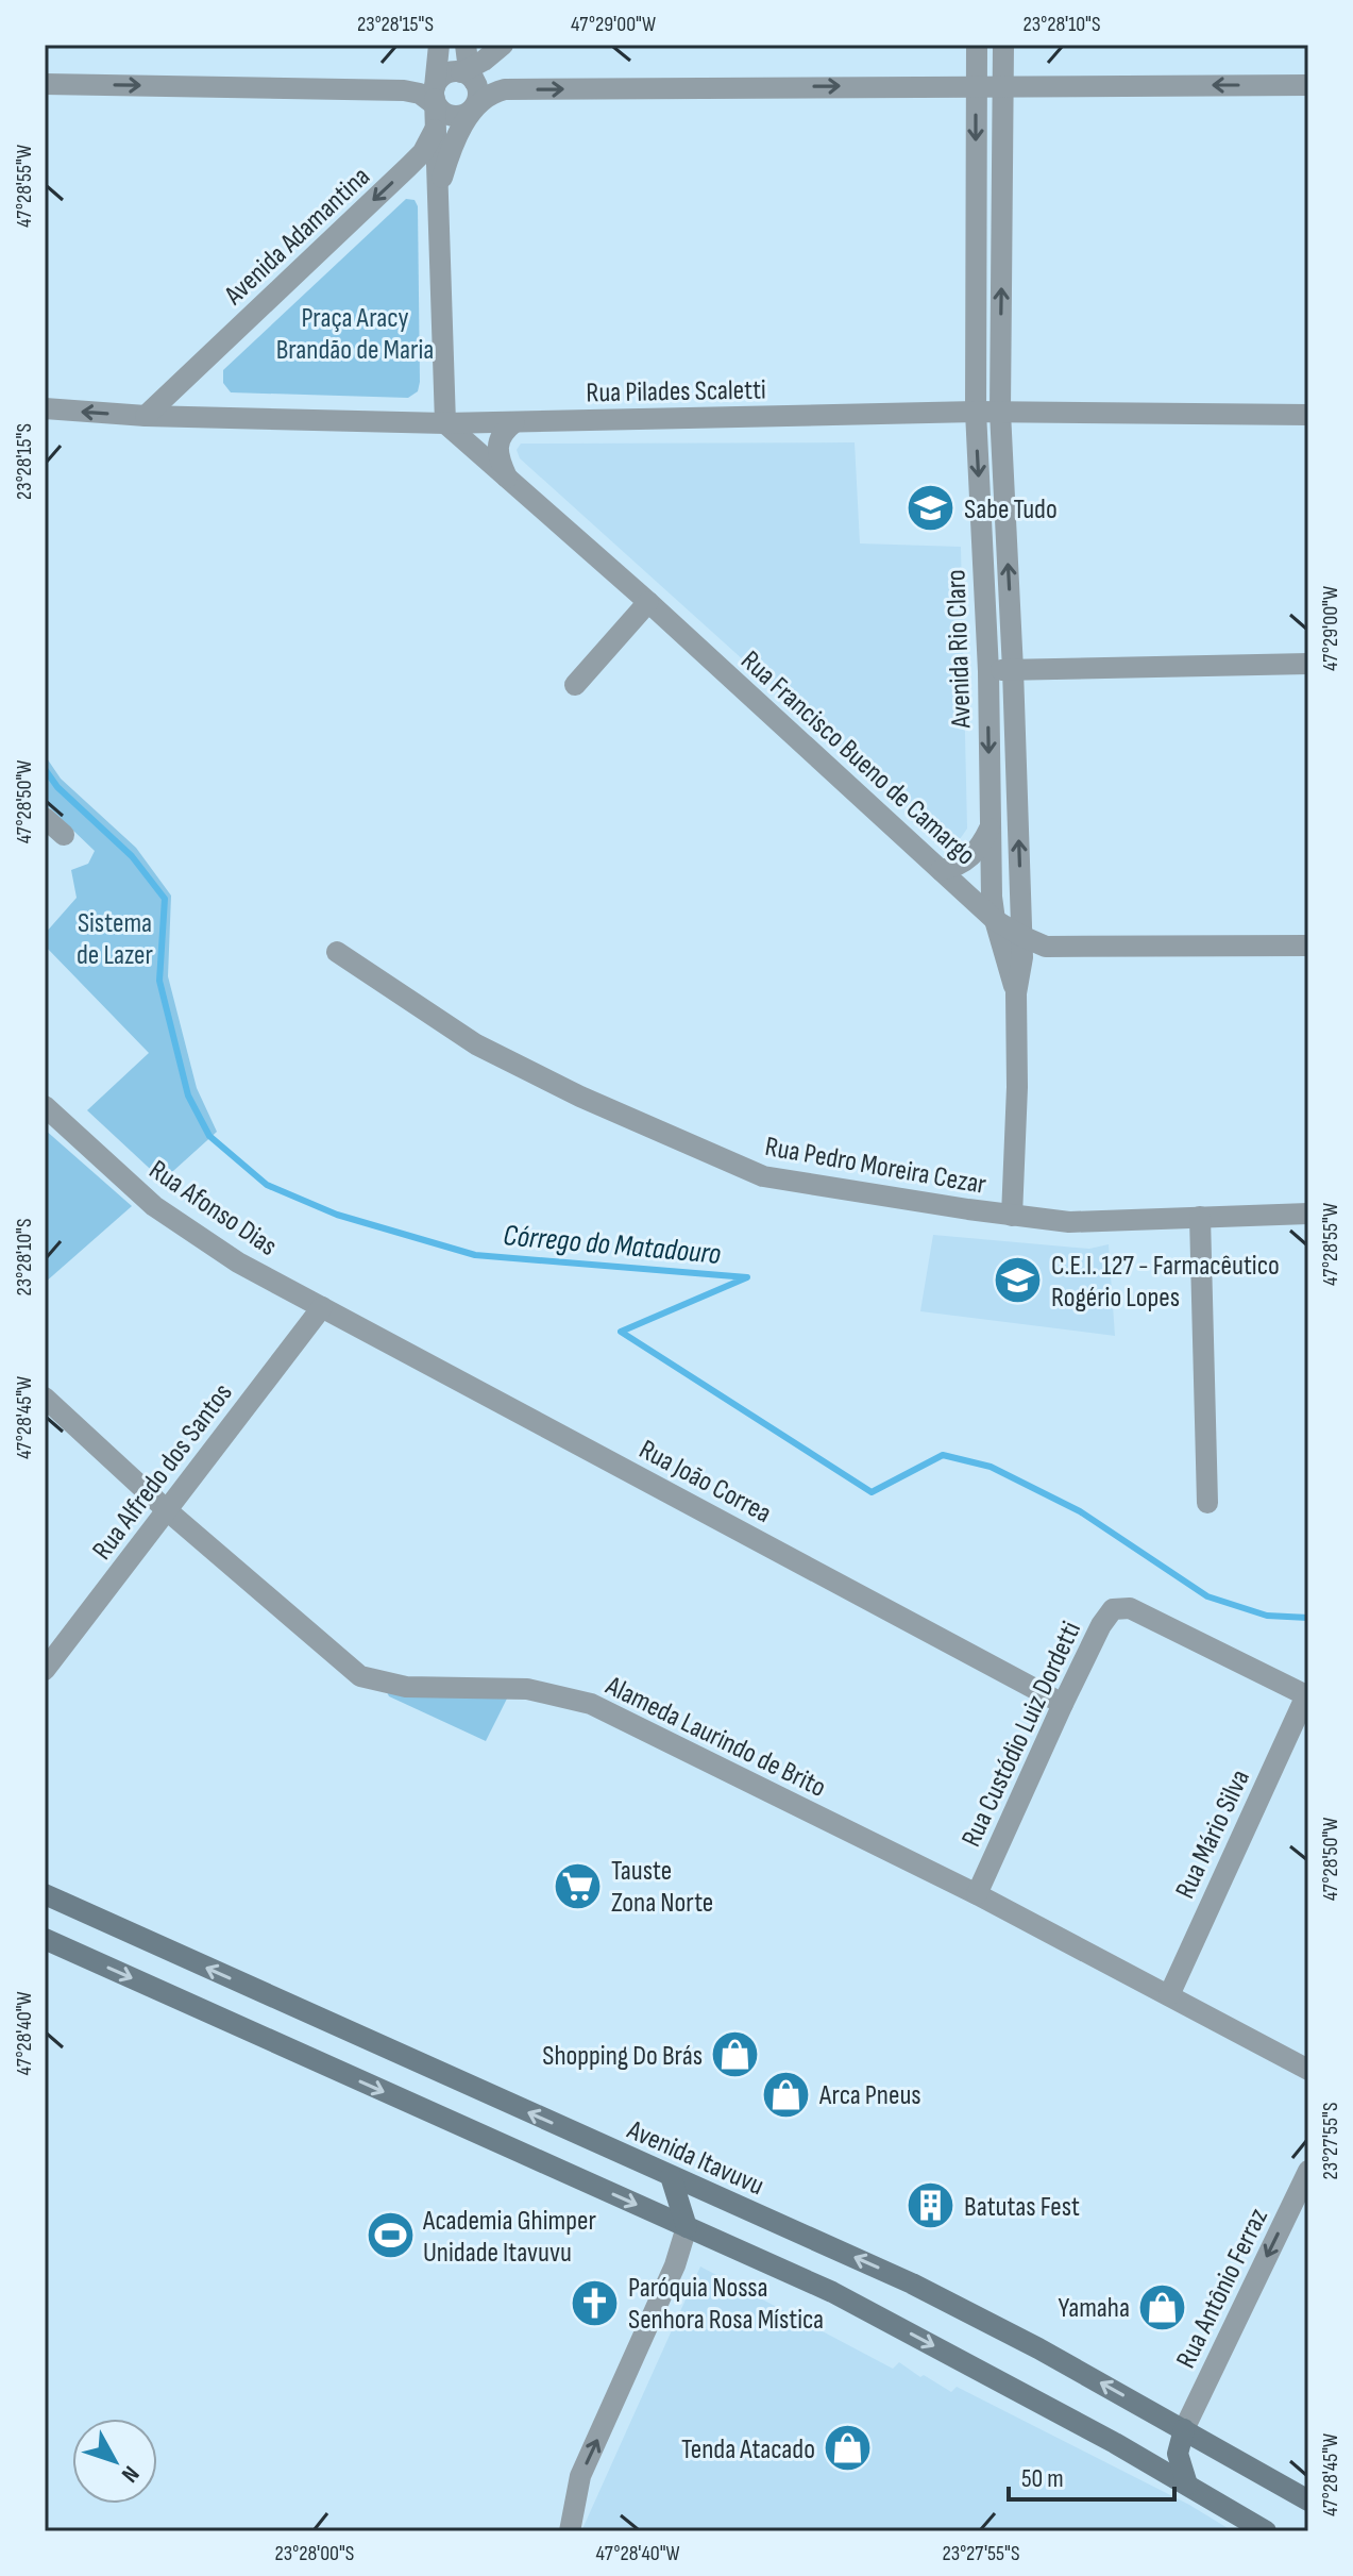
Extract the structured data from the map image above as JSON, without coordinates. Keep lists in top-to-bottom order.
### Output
{
  "streets": {
    "main road": ["Avenida Itavuvu"],
    "street": [
      "Avenida Adamantina",
      "Rua Pilades Scaletti",
      "Avenida Rio Claro",
      "Rua Francisco Bueno de Camargo",
      "Rua Pedro Moreira Cezar",
      "Rua Afonso Dias",
      "Rua Alfredo dos Santos",
      "Rua João Correa",
      "Rua Custódio Luiz Dordetti",
      "Alameda Laurindo de Brito",
      "Rua Mário Silva",
      "Rua Antônio Ferraz"
    ]
  },
  "crossings": [
    ["Avenida Adamantina", "Rua Pilades Scaletti"],
    ["Rua Pilades Scaletti", "Avenida Rio Claro"],
    ["Rua Pilades Scaletti", "Rua Francisco Bueno de Camargo"],
    ["Avenida Rio Claro", "Rua Francisco Bueno de Camargo"],
    ["Avenida Rio Claro", "Rua Pedro Moreira Cezar"],
    ["Rua Afonso Dias", "Rua Alfredo dos Santos"],
    ["Rua Afonso Dias", "Rua João Correa"],
    ["Rua Alfredo dos Santos", "Rua João Correa"],
    ["Rua Alfredo dos Santos", "Alameda Laurindo de Brito"],
    ["Rua João Correa", "Rua Custódio Luiz Dordetti"],
    ["Rua Custódio Luiz Dordetti", "Alameda Laurindo de Brito"],
    ["Rua Custódio Luiz Dordetti", "Rua Mário Silva"],
    ["Alameda Laurindo de Brito", "Rua Mário Silva"],
    ["Avenida Itavuvu", "Rua Antônio Ferraz"]
  ],
  "one_way": ["Avenida Adamantina", "Rua Antônio Ferraz"],
  "water": ["Córrego do Matadouro"],
  "parks": ["Praça Aracy Brandão de Maria", "Sistema de Lazer"],
  "places": {
    "school or university": ["Sabe Tudo", "C.E.I. 127 - Farmacêutico Rogério Lopes"],
    "supermarket": ["Tauste Zona Norte"],
    "shop": [
      "Shopping Do Brás",
      "Arca Pneus",
      "Yamaha",
      "Tenda Atacado"
    ],
    "building": ["Batutas Fest"],
    "sports": ["Academia Ghimper Unidade Itavuvu"],
    "church": ["Paróquia Nossa Senhora Rosa Mística"]
  },
  "scale_bar": "50 m",
  "north": "bottom right",
  "coordinates": [
    "23°28'15\"S",
    "47°29'00\"W",
    "23°28'10\"S",
    "47°28'55\"W",
    "47°28'50\"W",
    "47°28'45\"W",
    "47°28'40\"W",
    "23°27'55\"S",
    "23°28'00\"S"
  ]
}
